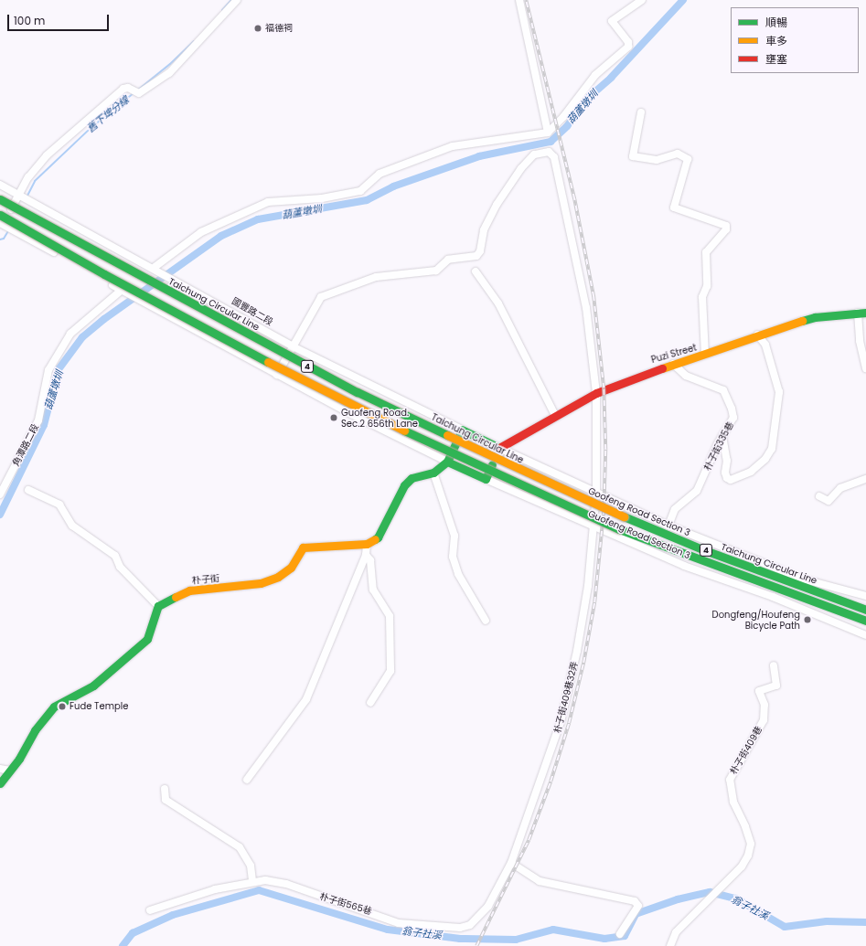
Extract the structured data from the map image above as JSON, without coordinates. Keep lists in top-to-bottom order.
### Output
{
  "streets": {
    "main road": [
      "Taichung Circular Line",
      "國豐路二段",
      "Puzi Street",
      "4",
      "Guofeng Road Section 3",
      "朴子街"
    ],
    "street": [
      "角潭路二段",
      "朴子街335巷",
      "Goofeng Road Section 3",
      "朴子街409巷32弄",
      "朴子街409巷",
      "朴子街565巷"
    ]
  },
  "crossings": [
    ["國豐路二段", "Puzi Street"],
    ["國豐路二段", "Goofeng Road Section 3"],
    ["國豐路二段", "朴子街409巷32弄"],
    ["Puzi Street", "朴子街335巷"],
    ["Puzi Street", "Goofeng Road Section 3"],
    ["Puzi Street", "朴子街409巷32弄"],
    ["朴子街335巷", "Goofeng Road Section 3"],
    ["Goofeng Road Section 3", "朴子街409巷32弄"],
    ["Guofeng Road Section 3", "朴子街409巷32弄"],
    ["朴子街409巷32弄", "朴子街565巷"]
  ],
  "water": ["葫蘆墩圳", "舊下埤分線", "翁子社溪"],
  "places": [
    "福德祠",
    "Guofeng Road. Sec.2 656th Lane",
    "Dongfeng/Houfeng Bicycle Path",
    "Fude Temple"
  ],
  "legend": ["順暢", "車多", "壅塞"],
  "scale_bar": "100 m"
}
